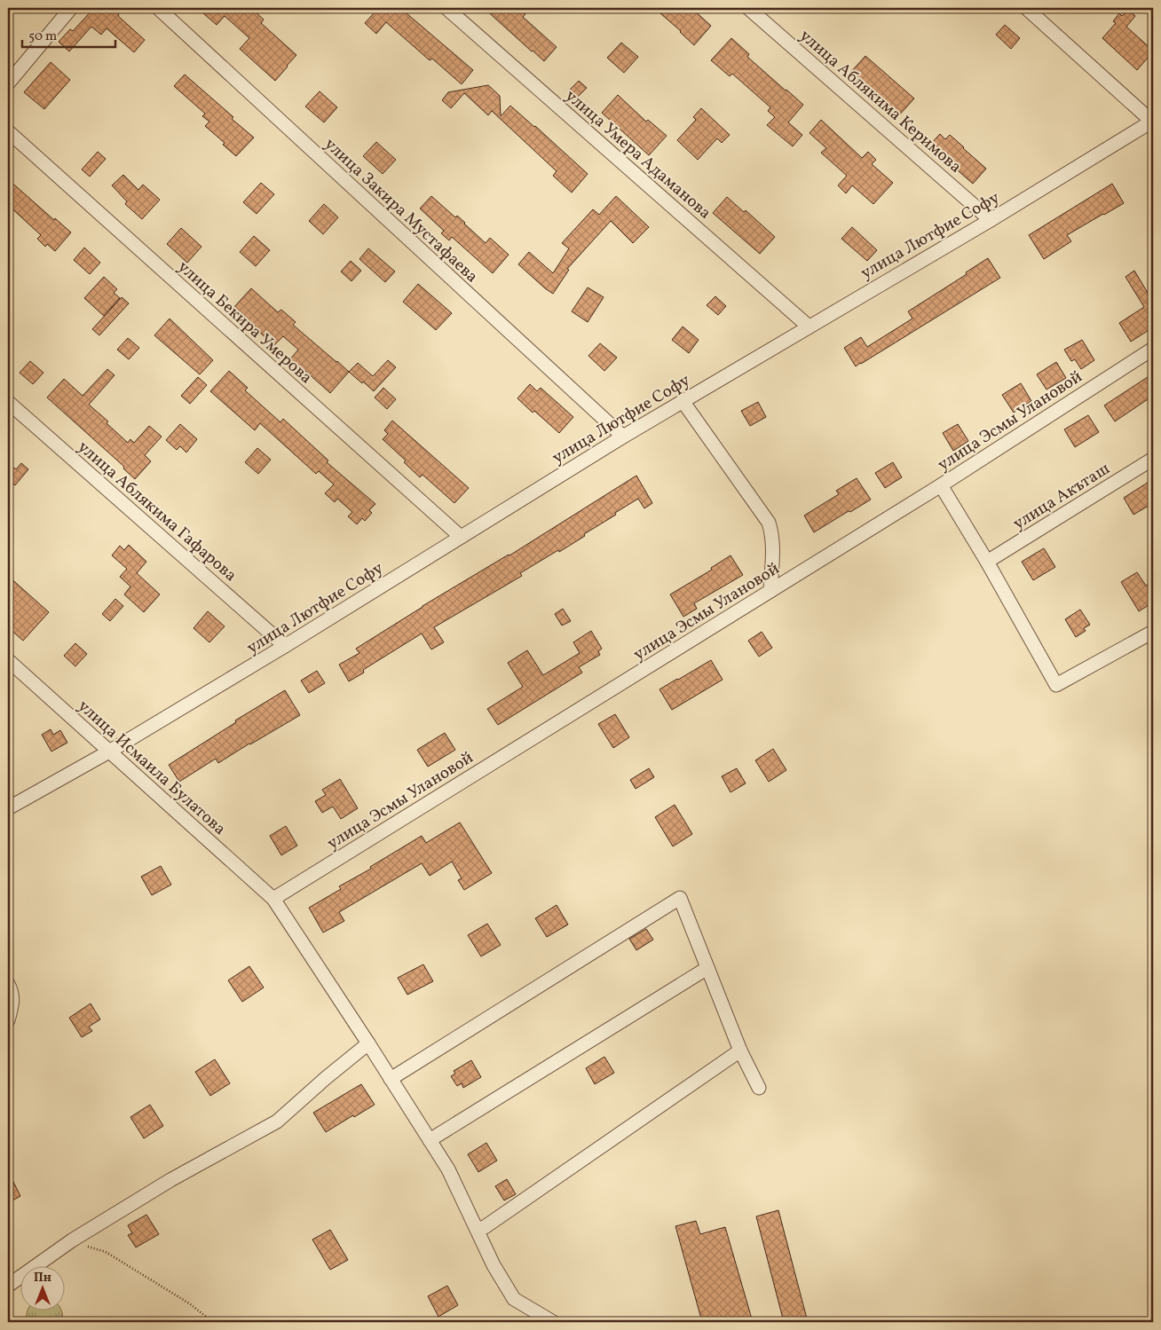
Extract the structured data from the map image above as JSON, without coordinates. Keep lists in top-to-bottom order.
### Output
{
  "streets": {
    "street": [
      "улица Аблякима Керимова",
      "улица Умера Адаманова",
      "улица Закира Мустафаева",
      "улица Лютфие Софу",
      "улица Бекира Умерова",
      "улица Эсмы Улановой",
      "улица Акъташ",
      "улица Аблякима Гафарова",
      "улица Исмаила Булатова"
    ]
  },
  "crossings": [
    ["улица Аблякима Керимова", "улица Лютфие Софу"],
    ["улица Умера Адаманова", "улица Лютфие Софу"],
    ["улица Закира Мустафаева", "улица Лютфие Софу"],
    ["улица Лютфие Софу", "улица Бекира Умерова"],
    ["улица Лютфие Софу", "улица Аблякима Гафарова"],
    ["улица Лютфие Софу", "улица Исмаила Булатова"],
    ["улица Эсмы Улановой", "улица Исмаила Булатова"]
  ],
  "scale_bar": "50 m",
  "north": "top"
}
